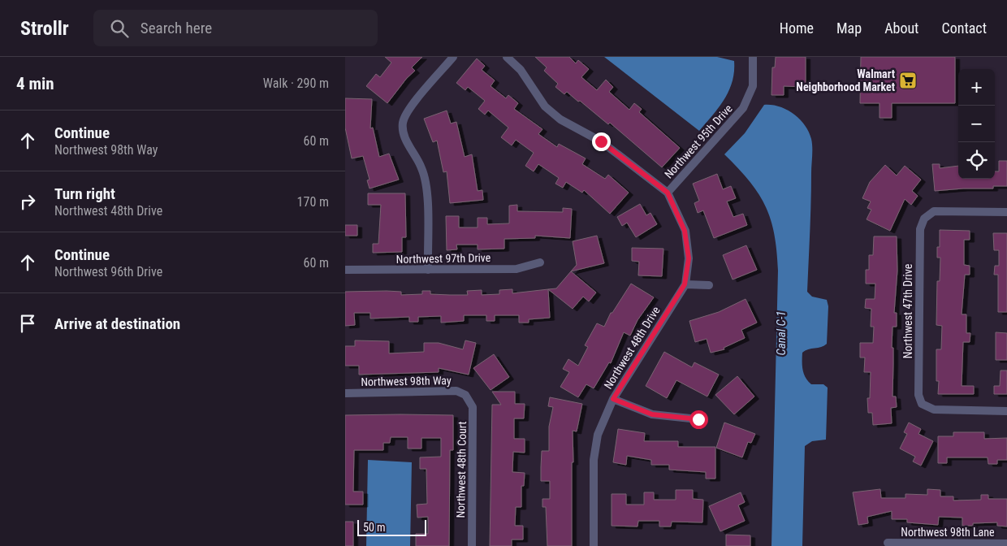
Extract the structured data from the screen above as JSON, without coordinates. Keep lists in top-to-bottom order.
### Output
{
  "streets": {
    "street": [
      "Northwest 95th Drive",
      "Northwest 97th Drive",
      "Northwest 47th Drive",
      "Northwest 48th Drive",
      "Northwest 98th Way",
      "Northwest 48th Court",
      "Northwest 98th Lane"
    ]
  },
  "crossings": [
    ["Northwest 95th Drive", "Northwest 48th Drive"],
    ["Northwest 98th Way", "Northwest 48th Court"]
  ],
  "water": ["Canal C-1"],
  "places": {
    "supermarket": ["Walmart Neighborhood Market"]
  },
  "scale_bar": "50 m",
  "page": {
    "header": "Strollr",
    "search": "Search here",
    "nav": [
      "Home",
      "Map",
      "About",
      "Contact"
    ],
    "heading": ["4 min", "Walk · 290 m"],
    "map_buttons": ["+", "−"],
    "list": [
      ["Continue", "Northwest 98th Way", "60 m"],
      ["Turn right", "Northwest 48th Drive", "170 m"],
      ["Continue", "Northwest 96th Drive", "60 m"],
      "Arrive at destination"
    ],
    "scale": "50 m"
  }
}
